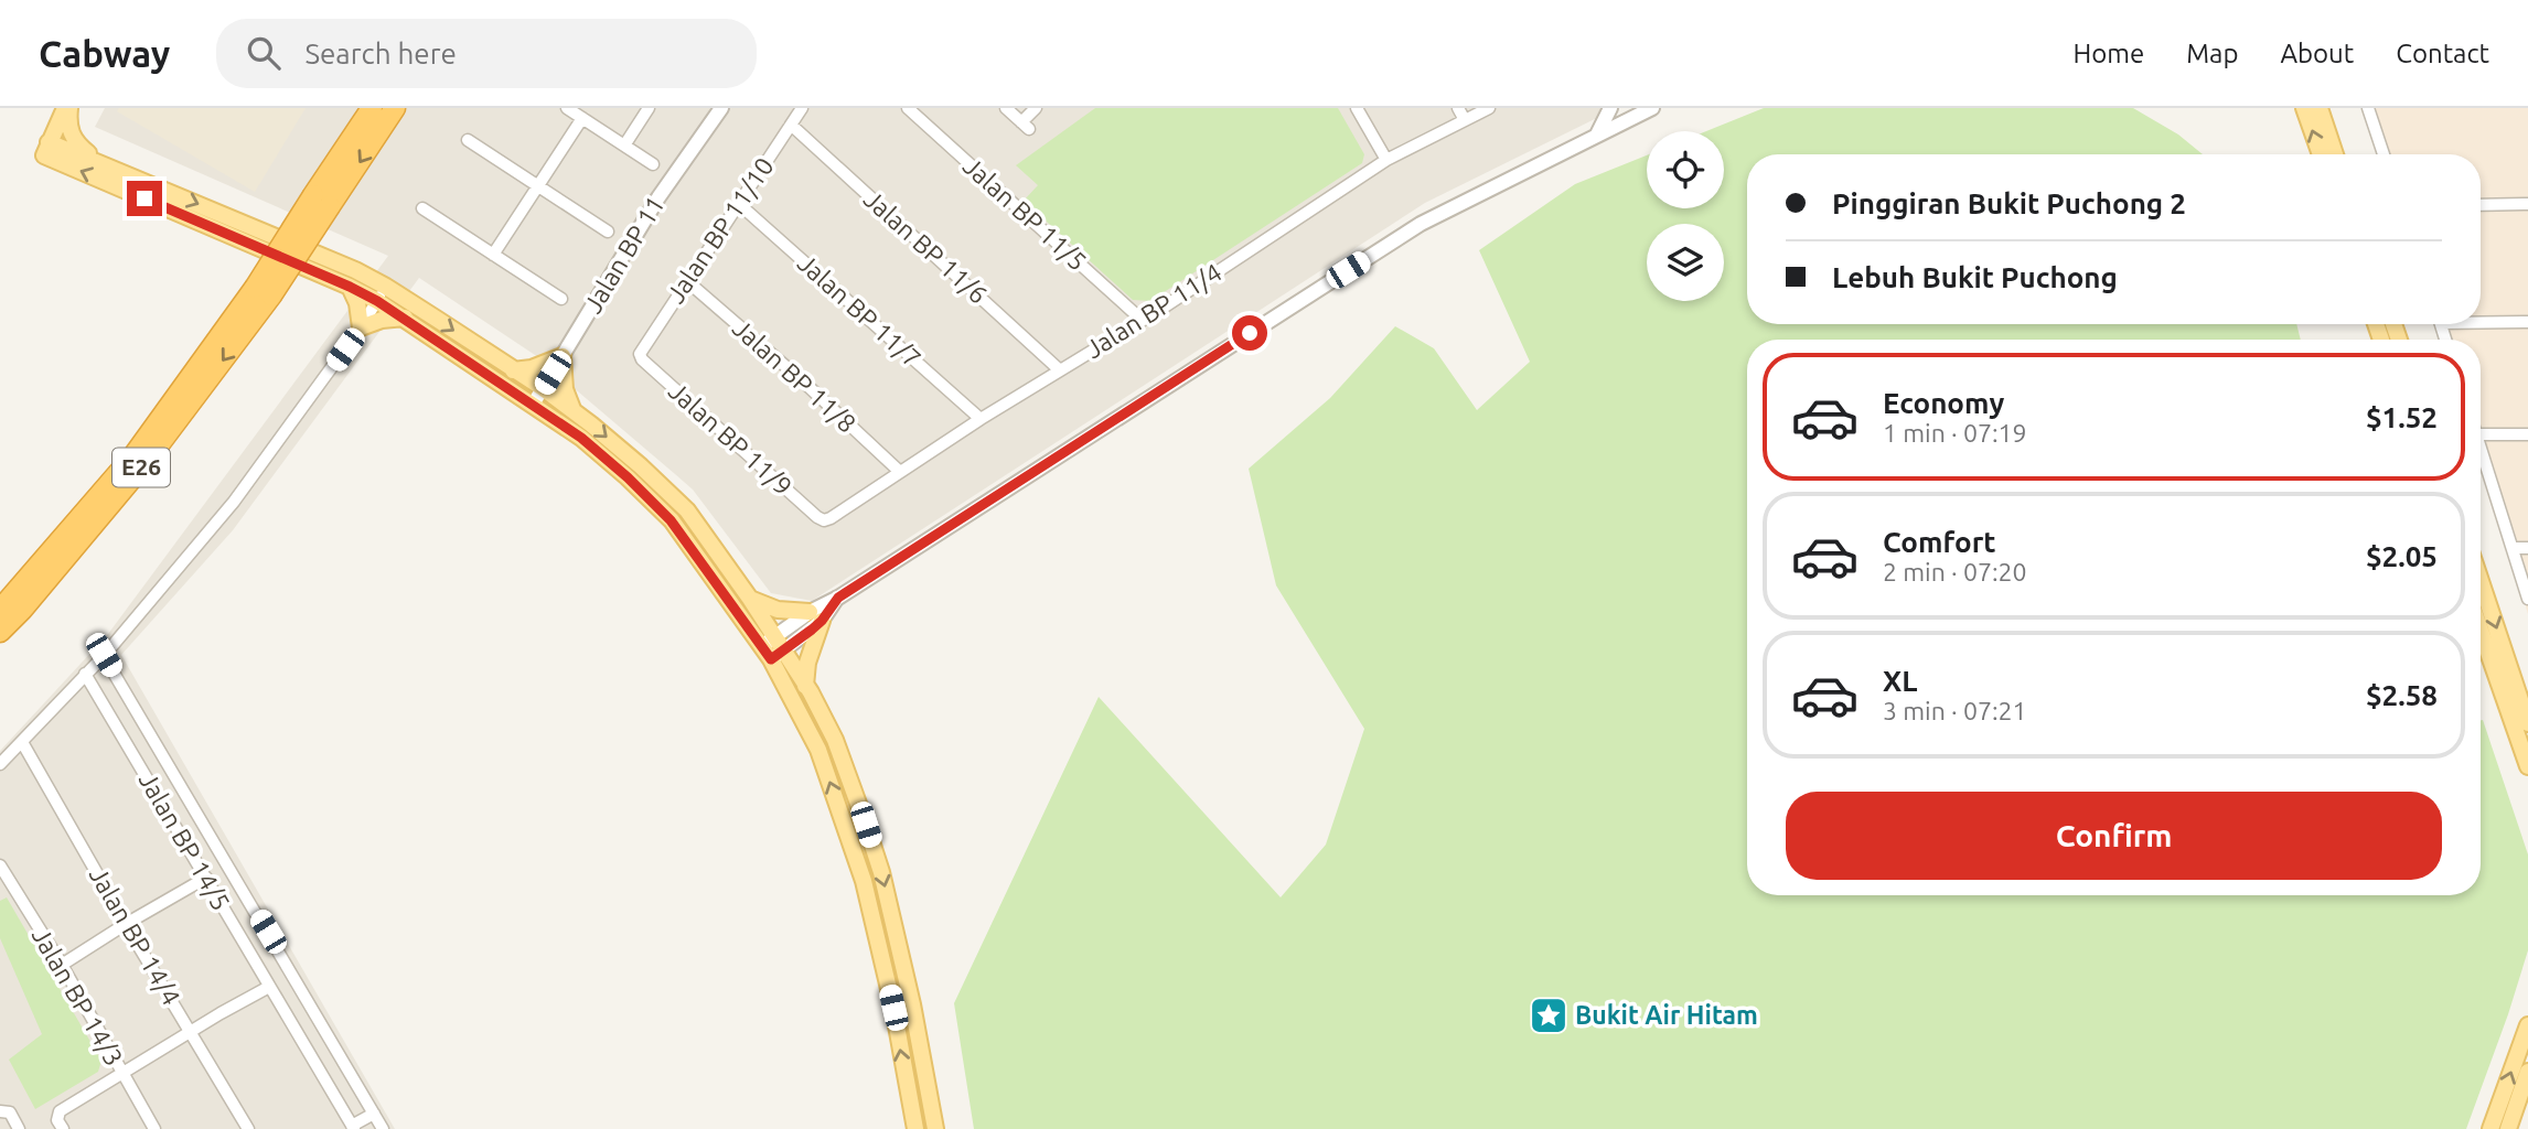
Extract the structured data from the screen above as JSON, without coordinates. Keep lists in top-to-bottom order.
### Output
{
  "streets": {
    "highway": ["E26"],
    "street": [
      "Jalan BP 11/5",
      "Jalan BP 11/10",
      "Jalan BP 11/6",
      "Jalan BP 11",
      "Jalan BP 11/7",
      "Jalan BP 11/4",
      "Jalan BP 11/8",
      "Jalan BP 11/9",
      "Jalan BP 14/5",
      "Jalan BP 14/4",
      "Jalan BP 14/3"
    ]
  },
  "crossings": [
    ["Jalan BP 11/5", "Jalan BP 11/4"],
    ["Jalan BP 11/10", "Jalan BP 11/6"],
    ["Jalan BP 11/10", "Jalan BP 11/7"],
    ["Jalan BP 11/10", "Jalan BP 11/8"],
    ["Jalan BP 11/10", "Jalan BP 11/9"],
    ["Jalan BP 11/6", "Jalan BP 11/4"],
    ["Jalan BP 11/7", "Jalan BP 11/4"],
    ["Jalan BP 11/4", "Jalan BP 11/8"],
    ["Jalan BP 11/4", "Jalan BP 11/9"]
  ],
  "places": {
    "place": ["Bukit Air Hitam"]
  },
  "page": {
    "header": "Cabway",
    "search": "Search here",
    "nav": [
      "Home",
      "Map",
      "About",
      "Contact"
    ],
    "banner": ["Pinggiran Bukit Puchong 2", "Lebuh Bukit Puchong"],
    "list": [
      {
        "name": "Economy",
        "note": "1 min · 07:19",
        "value": "$1.52"
      },
      {
        "name": "Comfort",
        "note": "2 min · 07:20",
        "value": "$2.05"
      },
      {
        "name": "XL",
        "note": "3 min · 07:21",
        "value": "$2.58"
      }
    ],
    "buttons": "Confirm"
  }
}
